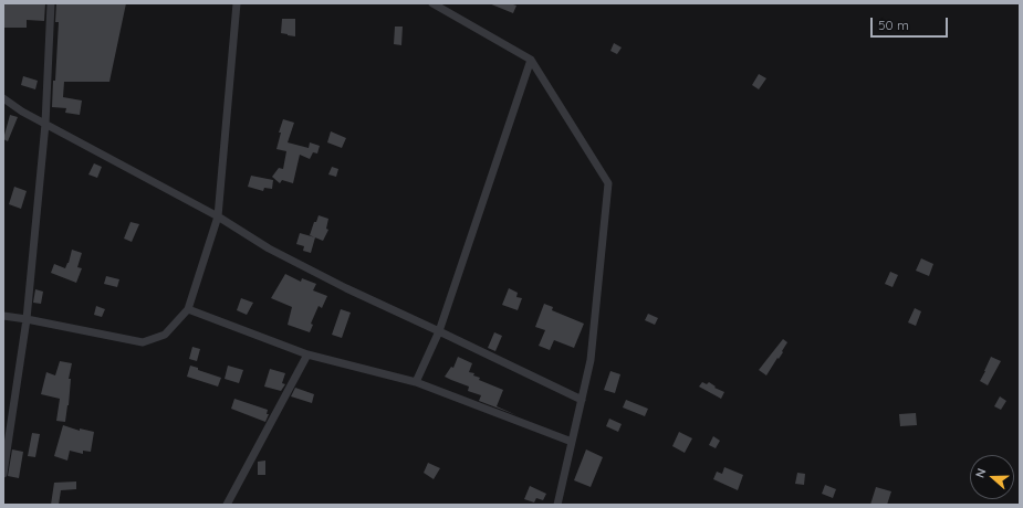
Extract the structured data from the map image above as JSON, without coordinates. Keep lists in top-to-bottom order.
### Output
{
  "scale_bar": "50 m",
  "north": "left"
}
